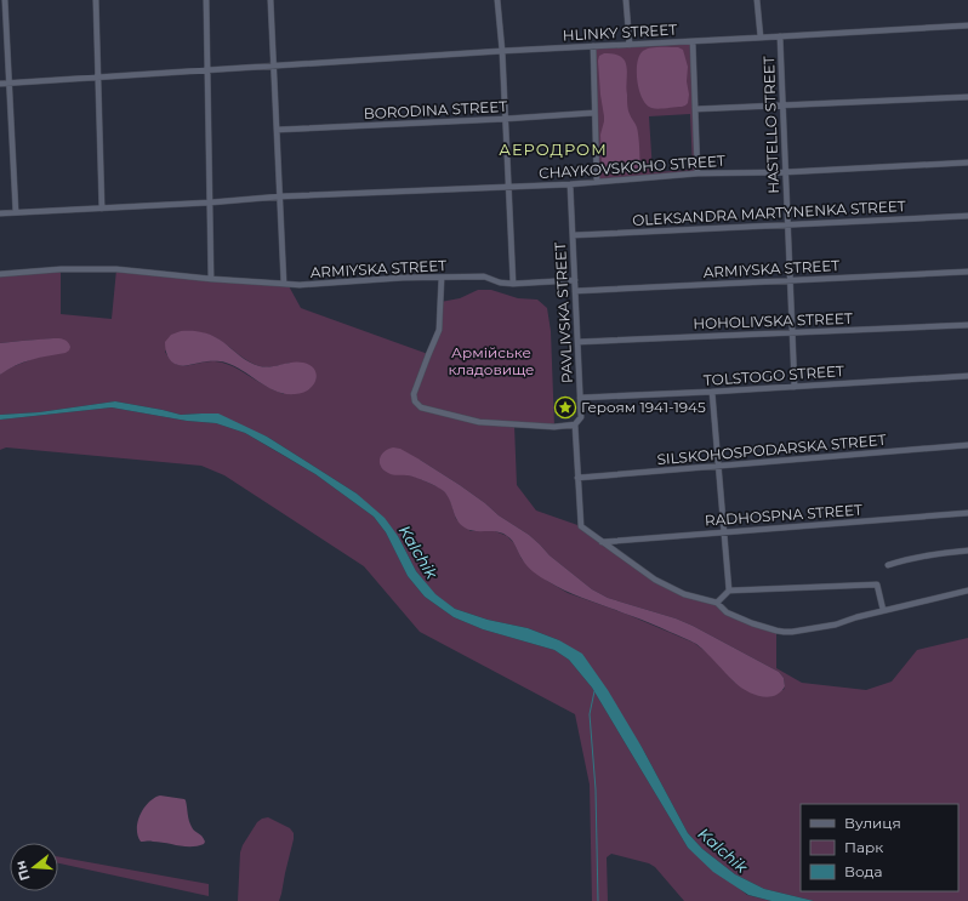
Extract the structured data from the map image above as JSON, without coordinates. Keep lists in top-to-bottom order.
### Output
{
  "streets": {
    "street": [
      "HLINKY STREET",
      "BORODINA STREET",
      "HASTELLO STREET",
      "CHAYKOVSKOHO STREET",
      "OLEKSANDRA MARTYNENKA STREET",
      "ARMIYSKA STREET",
      "PAVLIVSKA STREET",
      "HOHOLIVSKA STREET",
      "TOLSTOGO STREET",
      "SILSKOHOSPODARSKA STREET",
      "RADHOSPNA STREET"
    ]
  },
  "crossings": [
    ["HLINKY STREET", "HASTELLO STREET"],
    ["HASTELLO STREET", "CHAYKOVSKOHO STREET"],
    ["HASTELLO STREET", "OLEKSANDRA MARTYNENKA STREET"],
    ["HASTELLO STREET", "ARMIYSKA STREET"],
    ["HASTELLO STREET", "HOHOLIVSKA STREET"],
    ["HASTELLO STREET", "TOLSTOGO STREET"],
    ["CHAYKOVSKOHO STREET", "PAVLIVSKA STREET"],
    ["OLEKSANDRA MARTYNENKA STREET", "PAVLIVSKA STREET"],
    ["ARMIYSKA STREET", "PAVLIVSKA STREET"],
    ["PAVLIVSKA STREET", "HOHOLIVSKA STREET"],
    ["PAVLIVSKA STREET", "TOLSTOGO STREET"],
    ["PAVLIVSKA STREET", "SILSKOHOSPODARSKA STREET"],
    ["PAVLIVSKA STREET", "RADHOSPNA STREET"]
  ],
  "districts": ["АЕРОДРОМ"],
  "water": ["Kalchik"],
  "parks": ["Армійське кладовище"],
  "places": {
    "place": ["Героям 1941-1945"]
  },
  "legend": ["Вулиця", "Парк", "Вода"],
  "north": "left"
}
